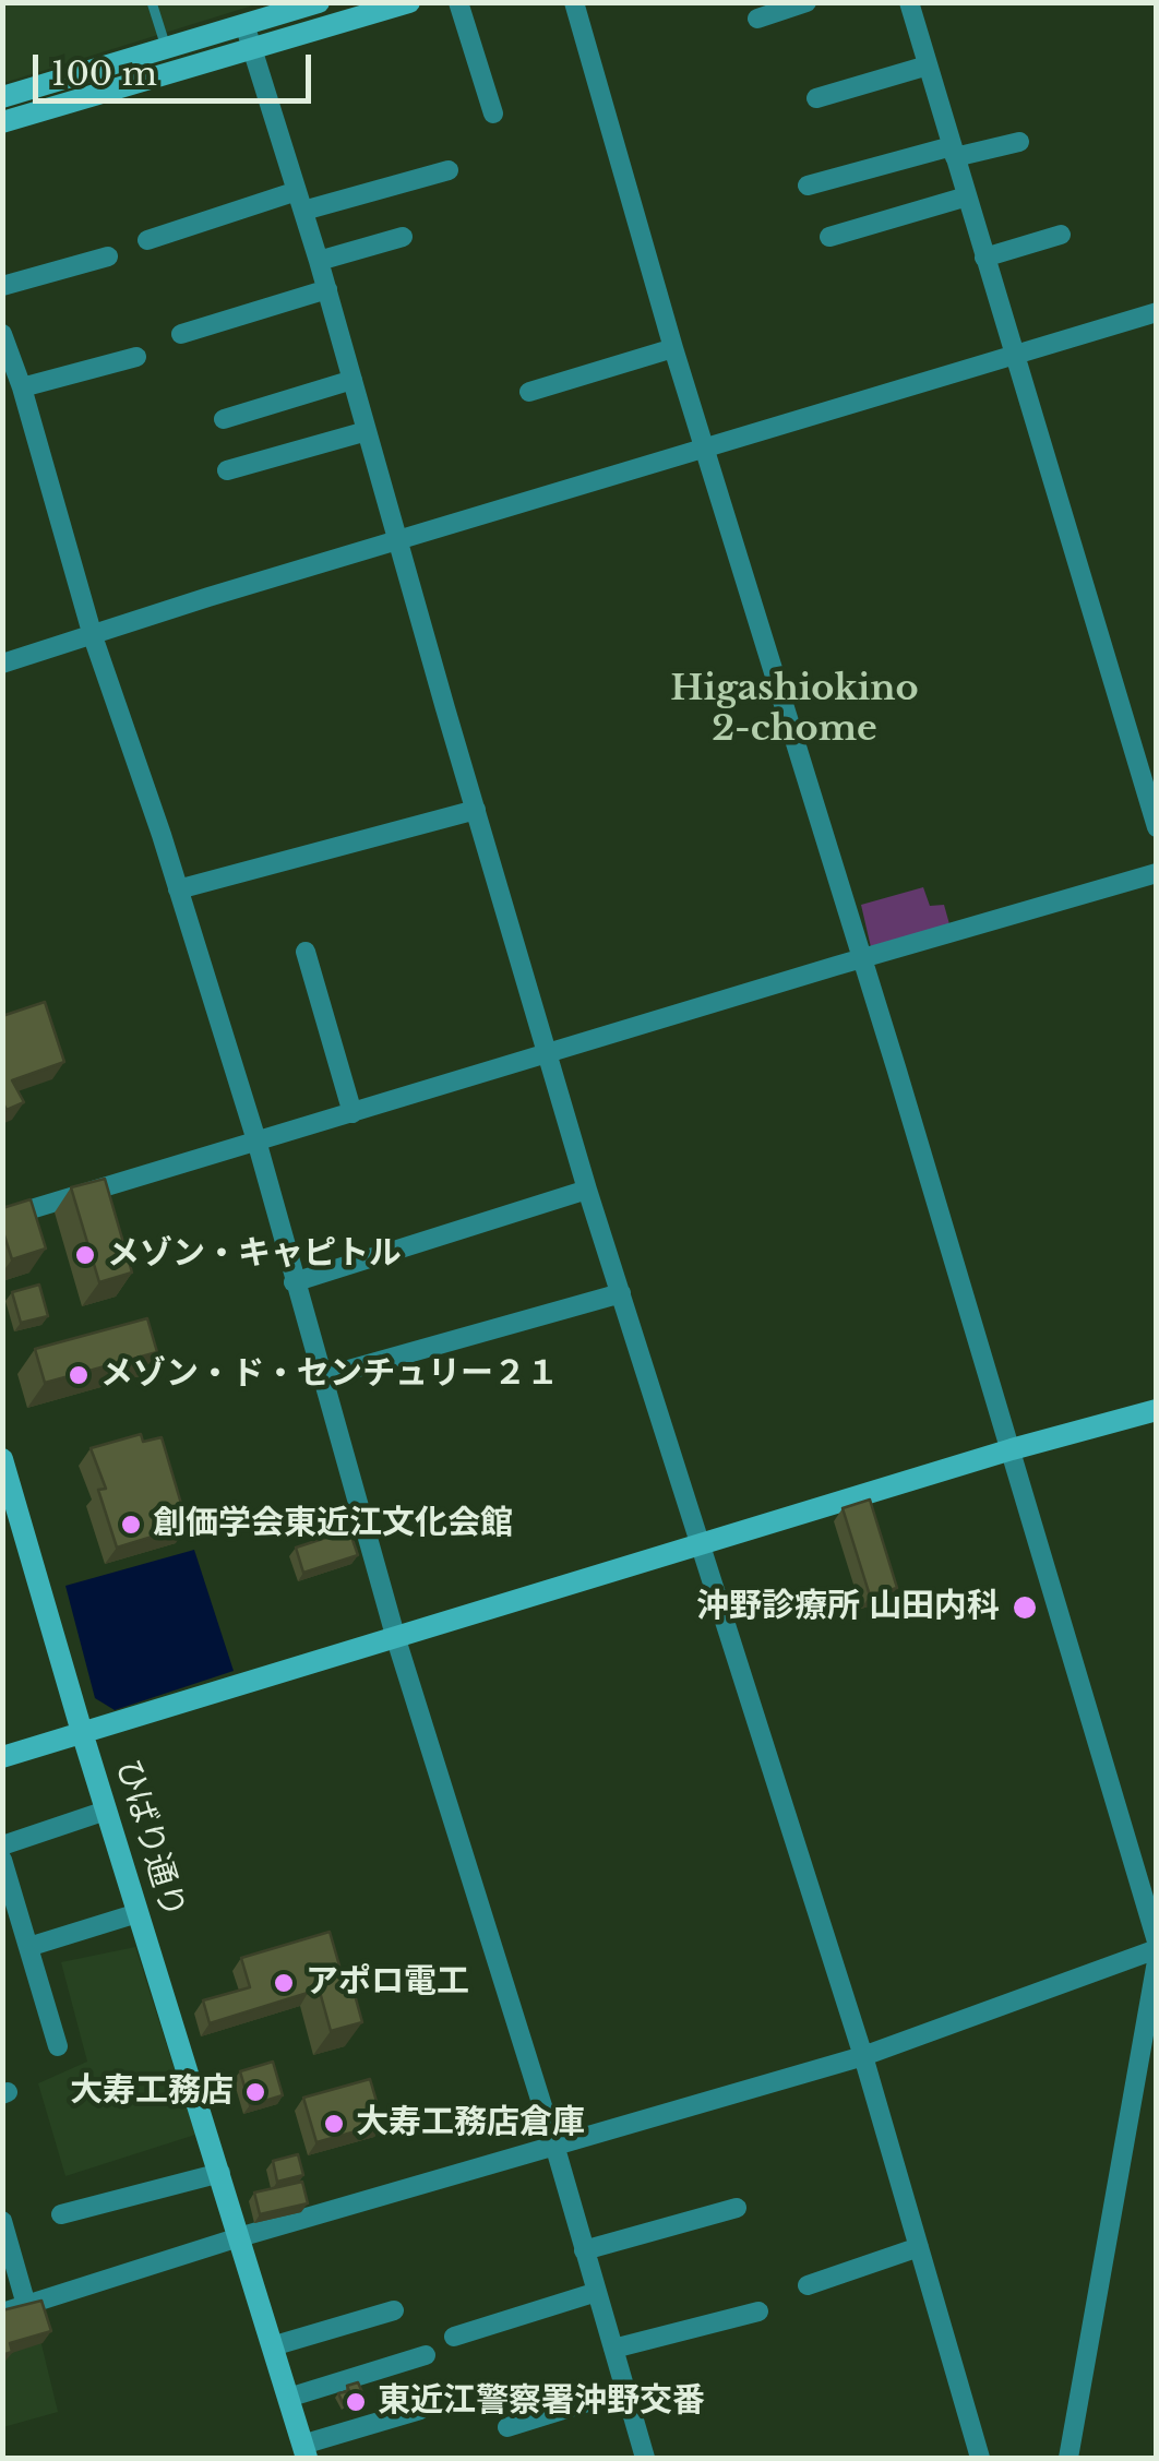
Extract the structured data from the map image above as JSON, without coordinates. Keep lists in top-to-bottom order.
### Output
{
  "streets": {
    "street": ["ひばり通り"]
  },
  "districts": ["Higashiokino 2-chome"],
  "places": [
    "メゾン・キャピトル",
    "メゾン・ド・センチュリー２１",
    "創価学会東近江文化会館",
    "沖野診療所 山田内科",
    "アポロ電工",
    "大寿工務店",
    "大寿工務店倉庫",
    "東近江警察署沖野交番"
  ],
  "scale_bar": "100 m"
}
